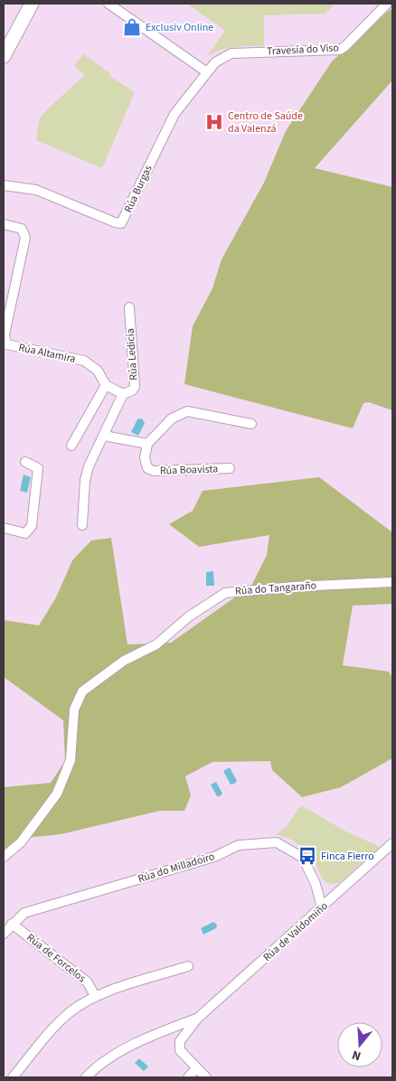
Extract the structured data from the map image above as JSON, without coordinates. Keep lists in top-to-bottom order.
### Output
{
  "streets": {
    "street": [
      "Travesía do Viso",
      "Rúa Burgas",
      "Rúa Altamira",
      "Rúa Ledicia",
      "Rúa Boavista",
      "Rúa do Tangaraño",
      "Rúa do Milladoiro",
      "Rúa de Valdomiño",
      "Rúa de Forcelos"
    ]
  },
  "crossings": [
    ["Travesía do Viso", "Rúa Burgas"],
    ["Rúa Altamira", "Rúa Ledicia"],
    ["Rúa do Milladoiro", "Rúa de Valdomiño"],
    ["Rúa do Milladoiro", "Rúa de Forcelos"]
  ],
  "places": {
    "shop": ["Exclusiv Online"],
    "hospital": ["Centro de Saúde da Valenzá"],
    "bus stop": ["Finca Fierro"]
  },
  "north": "bottom"
}
